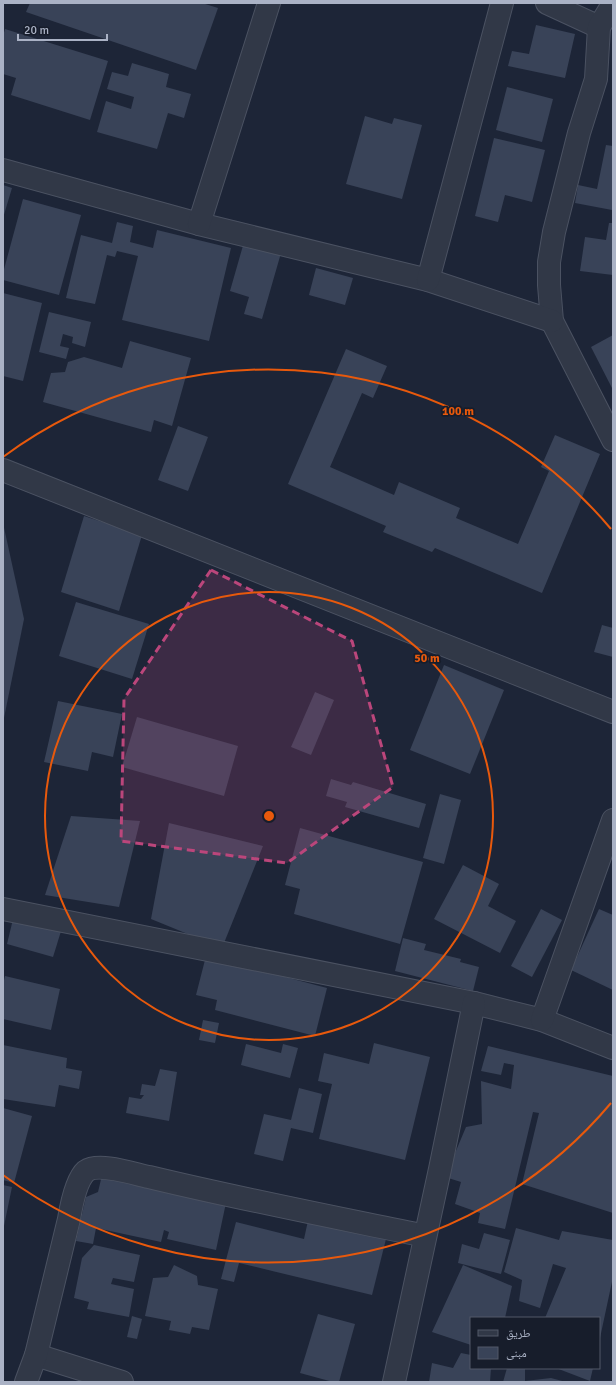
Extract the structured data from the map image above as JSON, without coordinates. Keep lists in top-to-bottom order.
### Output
{
  "legend": ["طريق", "مبنى"],
  "scale_bar": "20 m",
  "rings": ["100 m", "50 m"]
}
